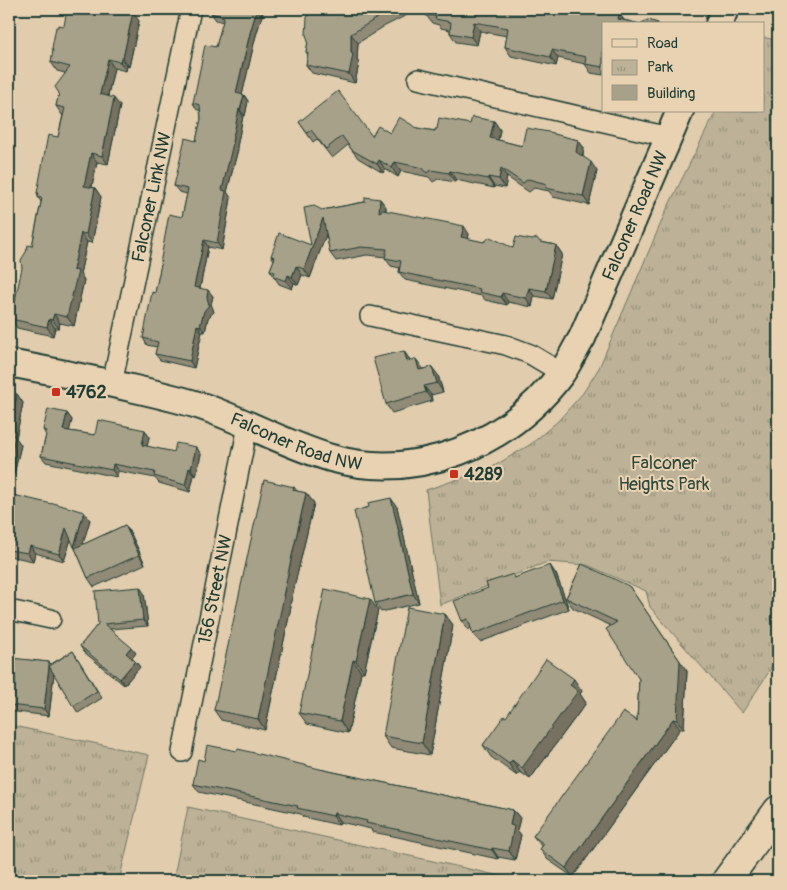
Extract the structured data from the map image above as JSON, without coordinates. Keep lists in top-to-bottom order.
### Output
{
  "streets": {
    "street": ["Falconer Link NW", "Falconer Road NW", "156 Street NW"]
  },
  "crossings": [
    ["Falconer Link NW", "Falconer Road NW"],
    ["Falconer Road NW", "156 Street NW"]
  ],
  "parks": ["Falconer Heights Park"],
  "places": {
    "transit": ["4762", "4289"]
  },
  "legend": ["Road", "Park", "Building"]
}
